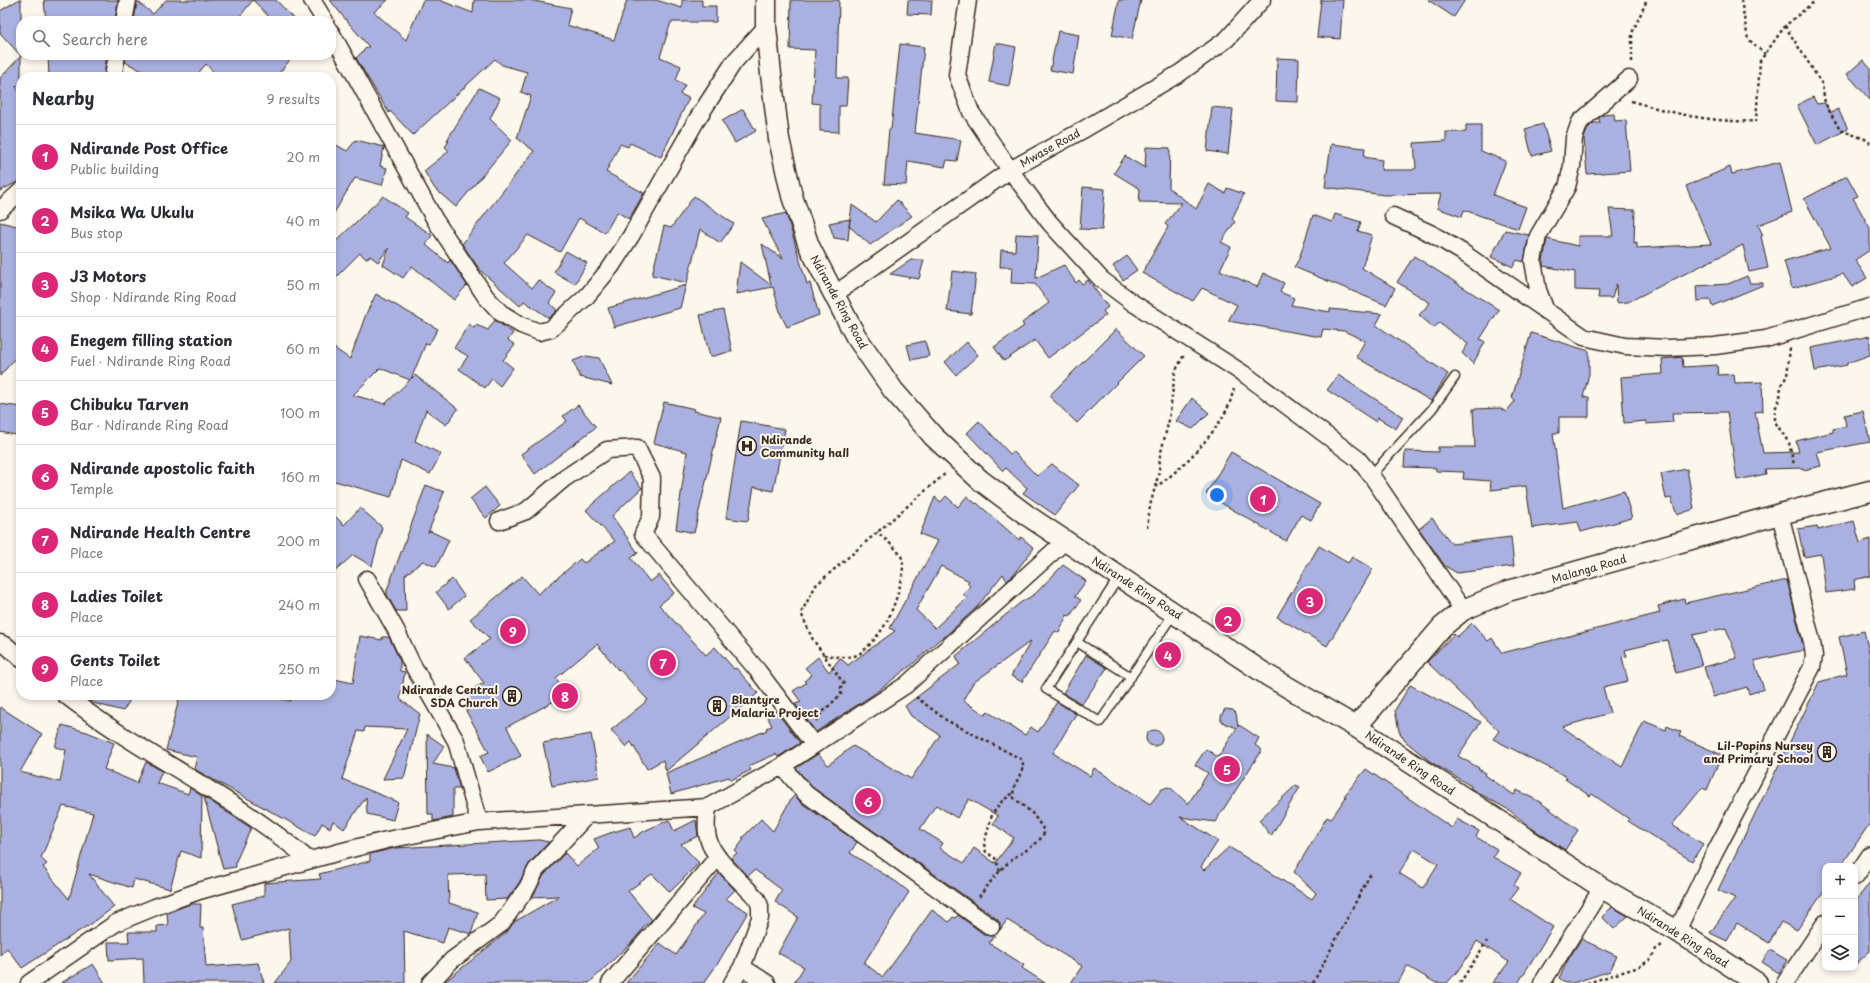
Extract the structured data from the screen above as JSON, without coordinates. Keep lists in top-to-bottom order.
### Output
{
  "streets": {
    "street": ["Mwase Road", "Ndirande Ring Road", "Malanga Road"]
  },
  "crossings": [
    ["Mwase Road", "Ndirande Ring Road"],
    ["Ndirande Ring Road", "Malanga Road"]
  ],
  "places": {
    "hospital": ["Ndirande Community hall"],
    "building": ["Ndirande Central SDA Church", "Blantyre Malaria Project", "Lil-Popins Nursey and Primary School"]
  },
  "page": {
    "search": "Search here",
    "heading": ["Nearby", "9 results"],
    "list": [
      {
        "mark": "1",
        "name": "Ndirande Post Office",
        "note": "Public building",
        "value": "20 m"
      },
      {
        "mark": "2",
        "name": "Msika Wa Ukulu",
        "note": "Bus stop",
        "value": "40 m"
      },
      {
        "mark": "3",
        "name": "J3 Motors",
        "note": "Shop · Ndirande Ring Road",
        "value": "50 m"
      },
      {
        "mark": "4",
        "name": "Enegem filling station",
        "note": "Fuel · Ndirande Ring Road",
        "value": "60 m"
      },
      {
        "mark": "5",
        "name": "Chibuku Tarven",
        "note": "Bar · Ndirande Ring Road",
        "value": "100 m"
      },
      {
        "mark": "6",
        "name": "Ndirande apostolic faith",
        "note": "Temple",
        "value": "160 m"
      },
      {
        "mark": "7",
        "name": "Ndirande Health Centre",
        "note": "Place",
        "value": "200 m"
      },
      {
        "mark": "8",
        "name": "Ladies Toilet",
        "note": "Place",
        "value": "240 m"
      },
      {
        "mark": "9",
        "name": "Gents Toilet",
        "note": "Place",
        "value": "250 m"
      }
    ],
    "pins": [
      "1",
      "3",
      "2",
      "9",
      "4",
      "7",
      "8",
      "5",
      "6"
    ],
    "map_buttons": ["+", "−"]
  }
}
